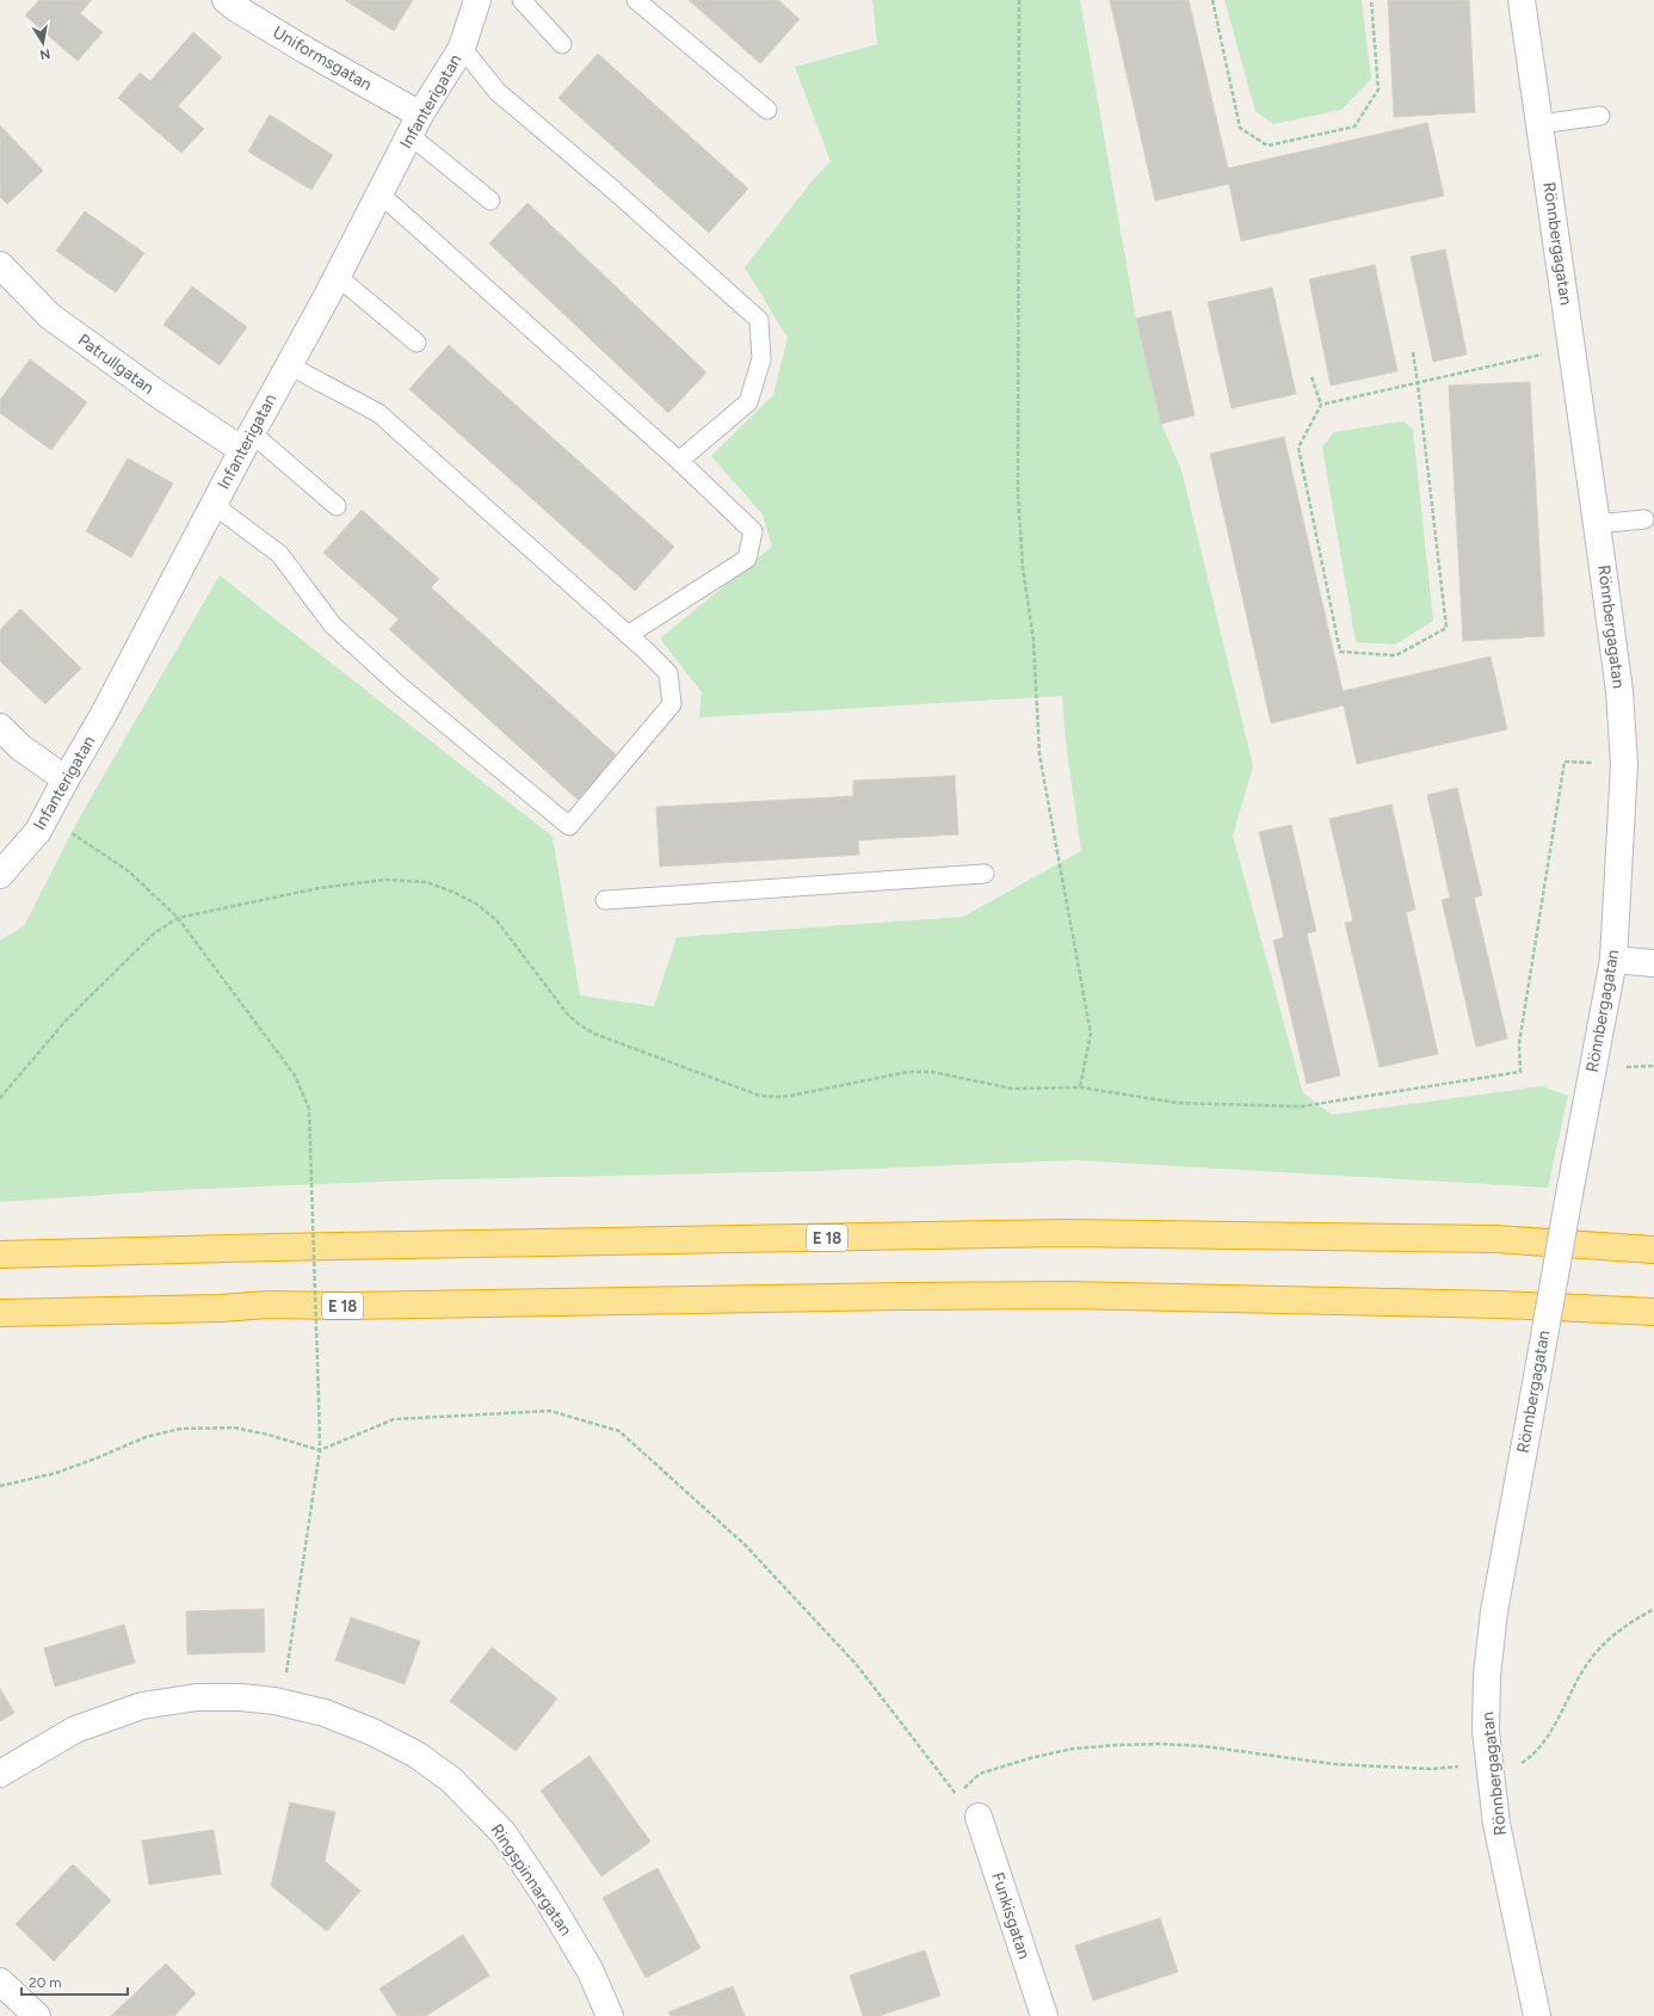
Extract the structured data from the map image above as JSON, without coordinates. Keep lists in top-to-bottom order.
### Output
{
  "streets": {
    "highway": ["E 18"],
    "street": [
      "Uniformsgatan",
      "Infanterigatan",
      "Rönnbergagatan",
      "Patrullgatan",
      "Ringspinnargatan",
      "Funkisgatan"
    ]
  },
  "crossings": [
    ["Uniformsgatan", "Infanterigatan"],
    ["Infanterigatan", "Patrullgatan"]
  ],
  "scale_bar": "20 m",
  "north": "bottom"
}
